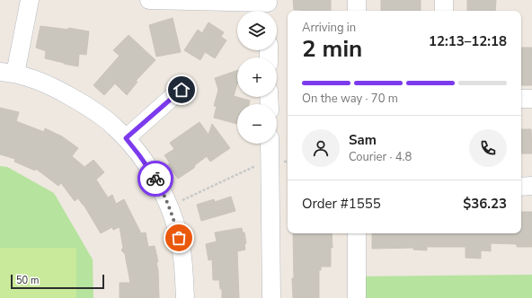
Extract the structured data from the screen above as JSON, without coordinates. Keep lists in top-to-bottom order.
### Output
{
  "scale_bar": "50 m",
  "page": {
    "map_buttons": ["+", "−"],
    "heading": ["2 min", "Arriving in", "12:13–12:18"],
    "panel": [
      "Sam",
      "Courier · 4.8",
      "Order #1555",
      "$36.23"
    ],
    "bar": "On the way · 70 m",
    "scale": "50 m"
  }
}
